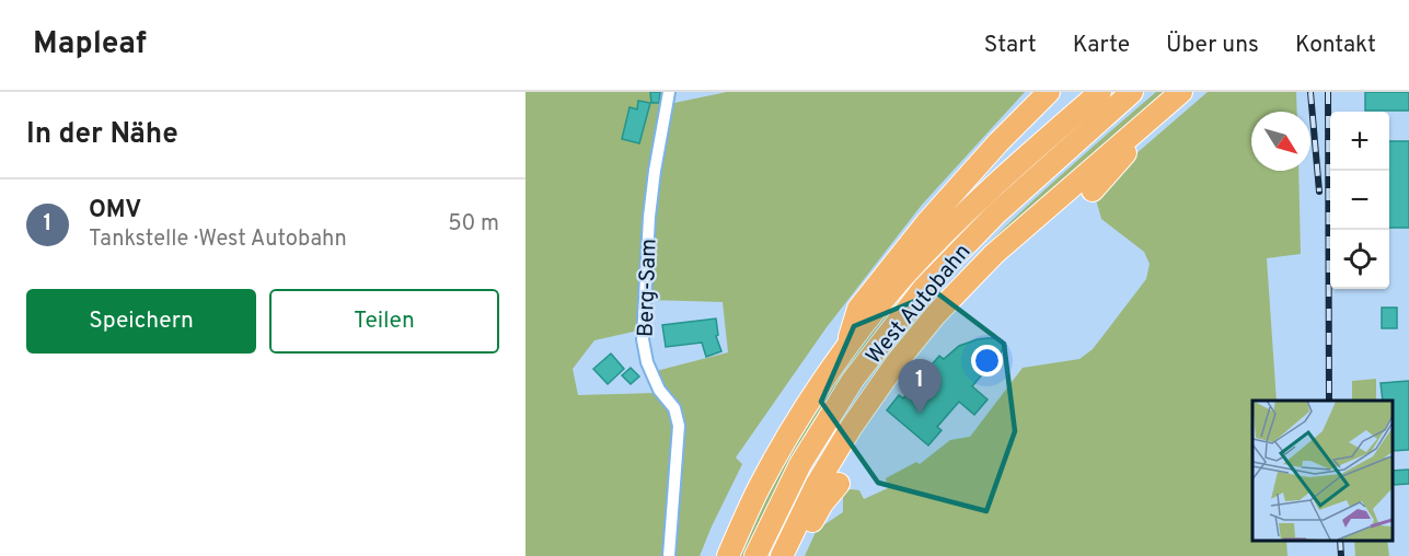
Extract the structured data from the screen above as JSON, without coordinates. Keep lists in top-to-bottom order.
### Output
{
  "streets": {
    "highway": ["West Autobahn"],
    "street": ["Berg-Sam"]
  },
  "north": "bottom right",
  "page": {
    "header": "Mapleaf",
    "nav": [
      "Start",
      "Karte",
      "Über uns",
      "Kontakt"
    ],
    "heading": "In der Nähe",
    "map_buttons": ["+", "−"],
    "list": [
      {
        "mark": "1",
        "name": "OMV",
        "note": "Tankstelle · West Autobahn",
        "value": "50 m"
      }
    ],
    "buttons": ["Speichern", "Teilen"],
    "pins": "1"
  }
}
